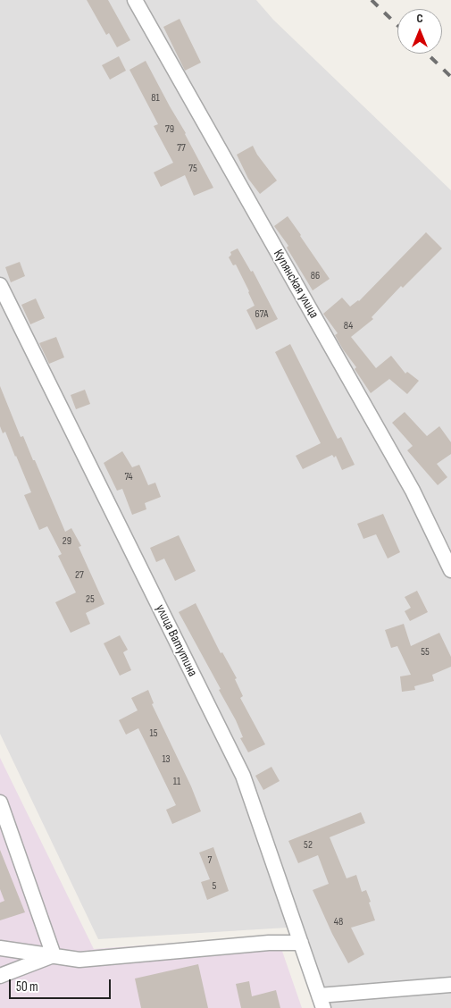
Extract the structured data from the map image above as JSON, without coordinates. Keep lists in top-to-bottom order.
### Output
{
  "streets": {
    "street": ["Купянская улица", "улица Ватутина"]
  },
  "house_numbers": [
    "81",
    "79",
    "77",
    "75",
    "86",
    "67А",
    "84",
    "74",
    "29",
    "27",
    "25",
    "55",
    "15",
    "13",
    "11",
    "52",
    "7",
    "5",
    "48"
  ],
  "scale_bar": "50 m",
  "north": "top"
}
